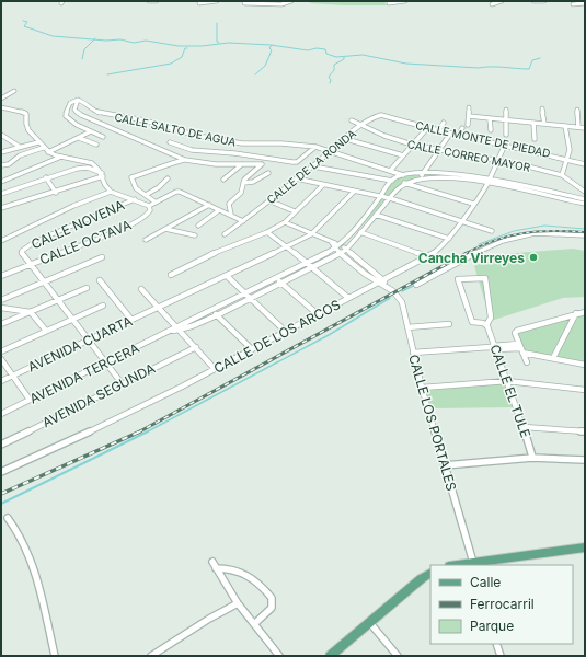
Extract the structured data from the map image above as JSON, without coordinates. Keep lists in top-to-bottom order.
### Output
{
  "streets": {
    "street": [
      "CALLE SALTO DE AGUA",
      "CALLE MONTE DE PIEDAD",
      "CALLE CORREO MAYOR",
      "CALLE DE LA RONDA",
      "CALLE NOVENA",
      "CALLE OCTAVA",
      "CALLE DE LOS ARCOS",
      "AVENIDA CUARTA",
      "AVENIDA TERCERA",
      "CALLE EL TULE",
      "AVENIDA SEGUNDA",
      "CALLE LOS PORTALES"
    ]
  },
  "crossings": [
    ["CALLE SALTO DE AGUA", "CALLE DE LA RONDA"],
    ["CALLE MONTE DE PIEDAD", "CALLE DE LA RONDA"],
    ["CALLE MONTE DE PIEDAD", "CALLE DE LOS ARCOS"],
    ["CALLE CORREO MAYOR", "CALLE DE LA RONDA"],
    ["CALLE CORREO MAYOR", "CALLE DE LOS ARCOS"],
    ["CALLE NOVENA", "CALLE OCTAVA"],
    ["CALLE DE LOS ARCOS", "CALLE LOS PORTALES"]
  ],
  "places": ["Cancha Virreyes"],
  "legend": ["Calle", "Ferrocarril", "Parque"]
}
